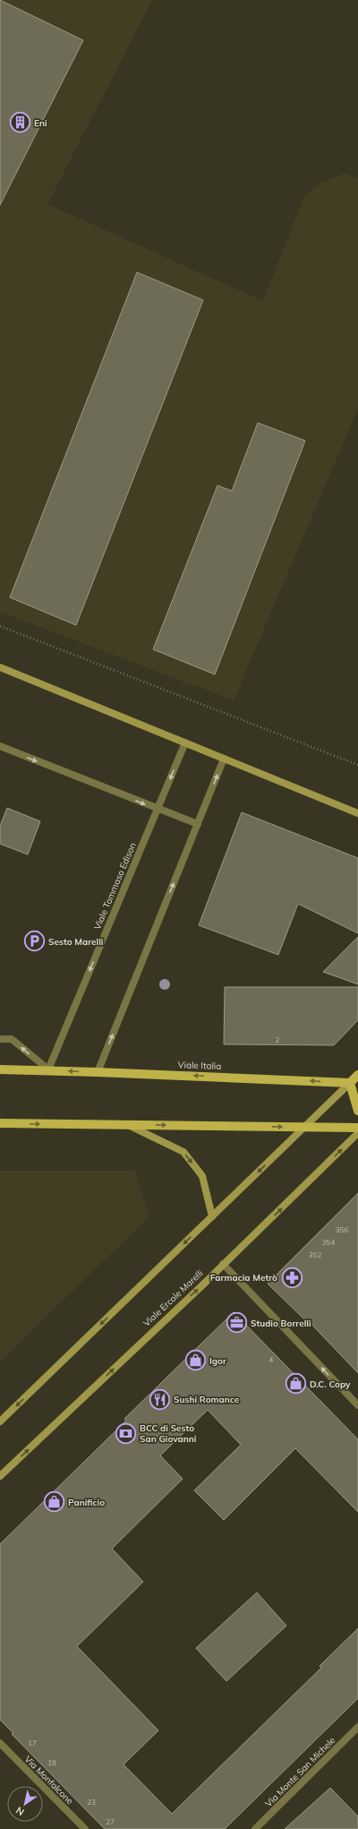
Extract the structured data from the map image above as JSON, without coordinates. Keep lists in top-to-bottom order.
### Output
{
  "streets": {
    "main road": ["Viale Italia", "Viale Ercole Marelli"],
    "street": ["Viale Tommaso Edison", "Via Monte San Michele", "Via Monfalcone"]
  },
  "crossings": [
    ["Viale Tommaso Edison", "Viale Italia"]
  ],
  "places": {
    "building": ["Eni"],
    "parking": ["Sesto Marelli"],
    "pharmacy": ["Farmacia Metrò"],
    "office": ["Studio Borrelli"],
    "shop": ["Igor", "D.C. Copy", "Panificio"],
    "restaurant": ["Sushi Romance"],
    "bank": ["BCC di Sesto San Giovanni"]
  },
  "house_numbers": [
    "2",
    "356",
    "354",
    "352",
    "4",
    "17",
    "19",
    "23",
    "27"
  ],
  "north": "bottom left"
}
